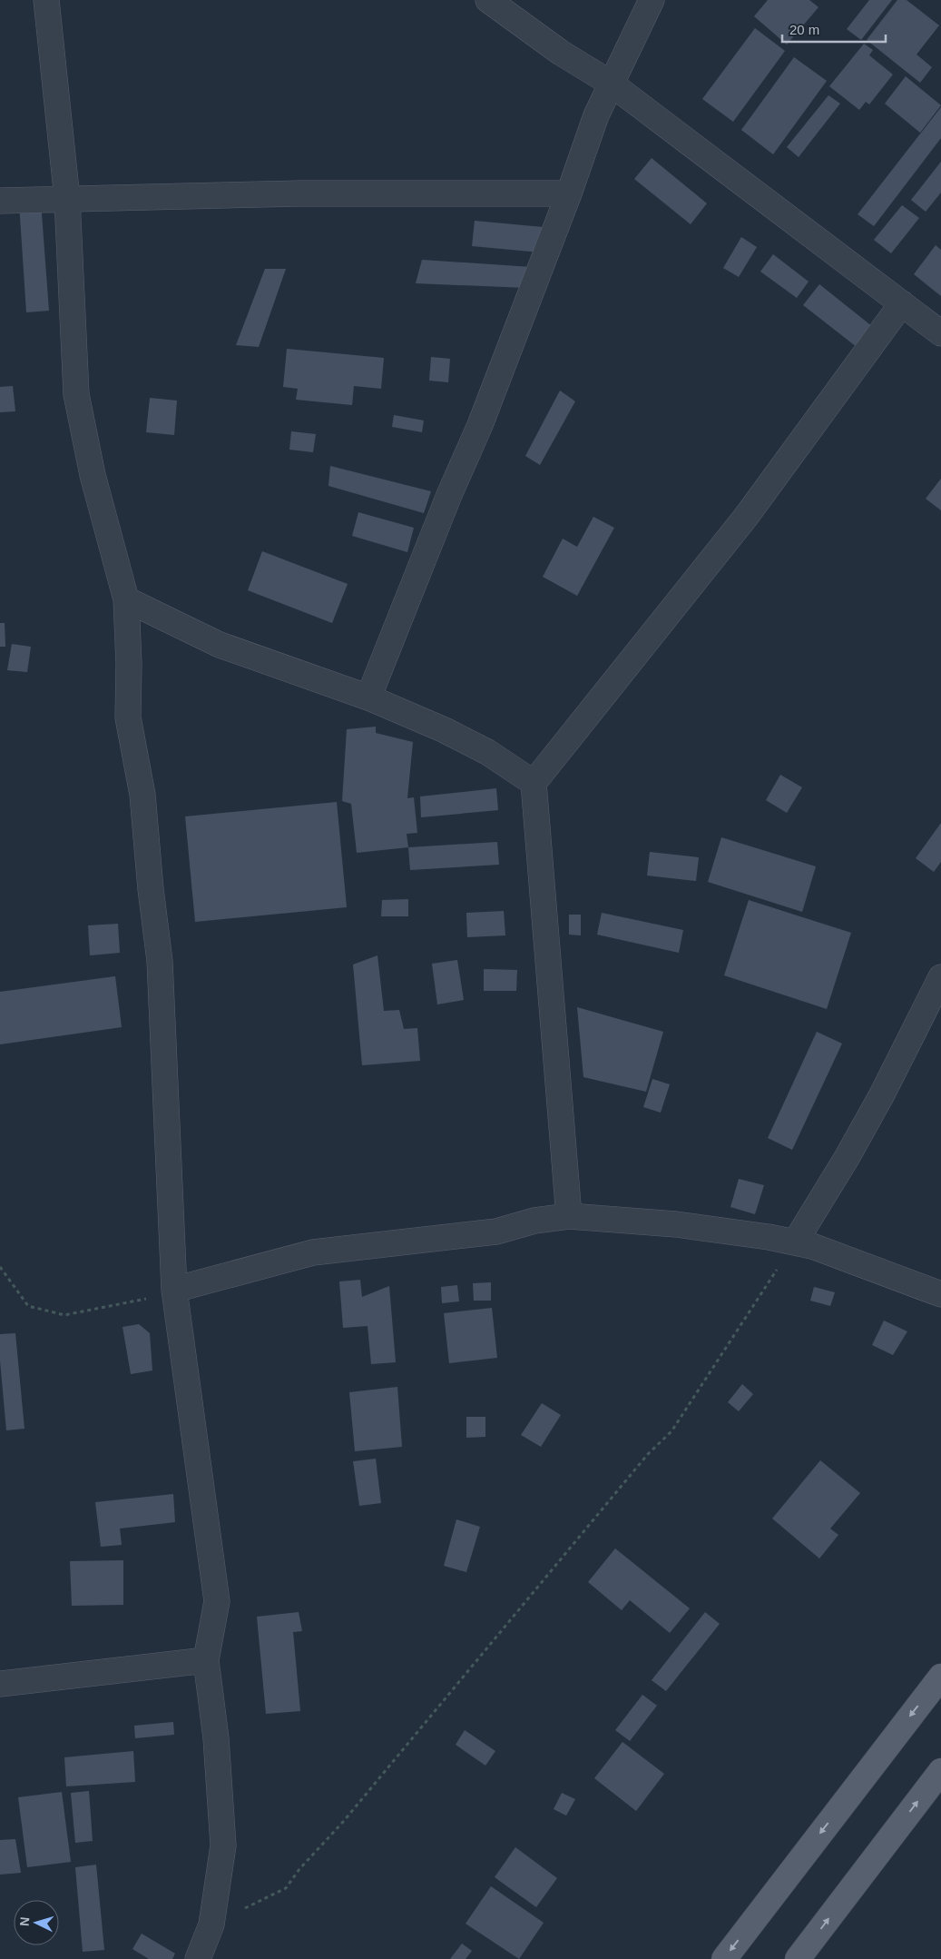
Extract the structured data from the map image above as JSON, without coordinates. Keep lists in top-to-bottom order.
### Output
{
  "scale_bar": "20 m",
  "north": "left"
}
